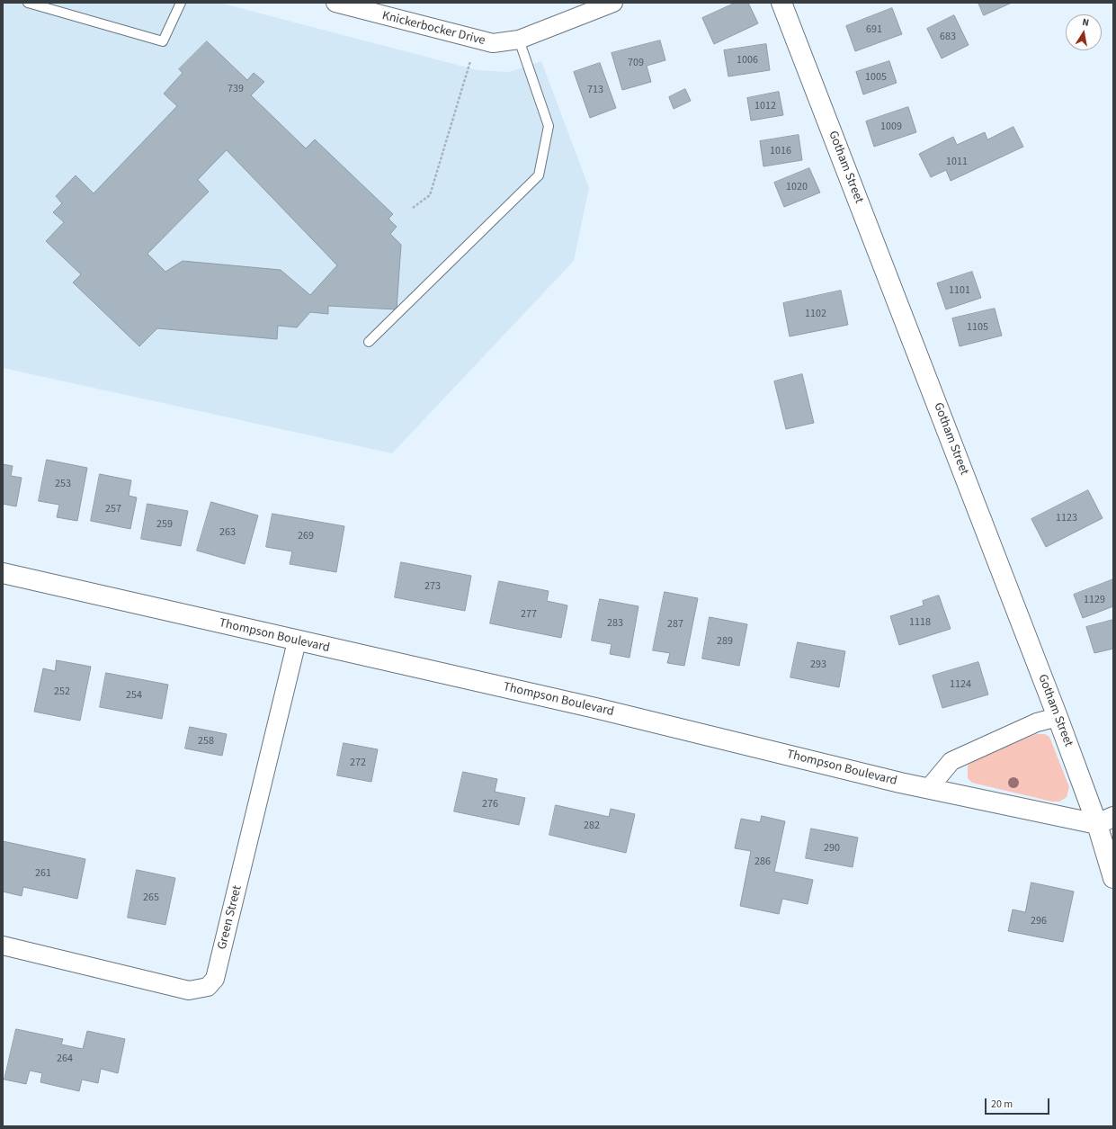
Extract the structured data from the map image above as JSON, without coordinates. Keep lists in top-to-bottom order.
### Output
{
  "streets": {
    "street": [
      "Knickerbocker Drive",
      "Gotham Street",
      "Thompson Boulevard",
      "Green Street"
    ]
  },
  "crossings": [
    ["Gotham Street", "Thompson Boulevard"],
    ["Thompson Boulevard", "Green Street"]
  ],
  "house_numbers": [
    "691",
    "683",
    "1006",
    "709",
    "1005",
    "739",
    "713",
    "1012",
    "1009",
    "1016",
    "1011",
    "1020",
    "1101",
    "1102",
    "1105",
    "253",
    "257",
    "1123",
    "259",
    "263",
    "269",
    "273",
    "1129",
    "277",
    "1118",
    "283",
    "287",
    "289",
    "293",
    "1124",
    "252",
    "254",
    "258",
    "272",
    "276",
    "282",
    "290",
    "286",
    "261",
    "265",
    "296",
    "264"
  ],
  "scale_bar": "20 m",
  "north": "top"
}
